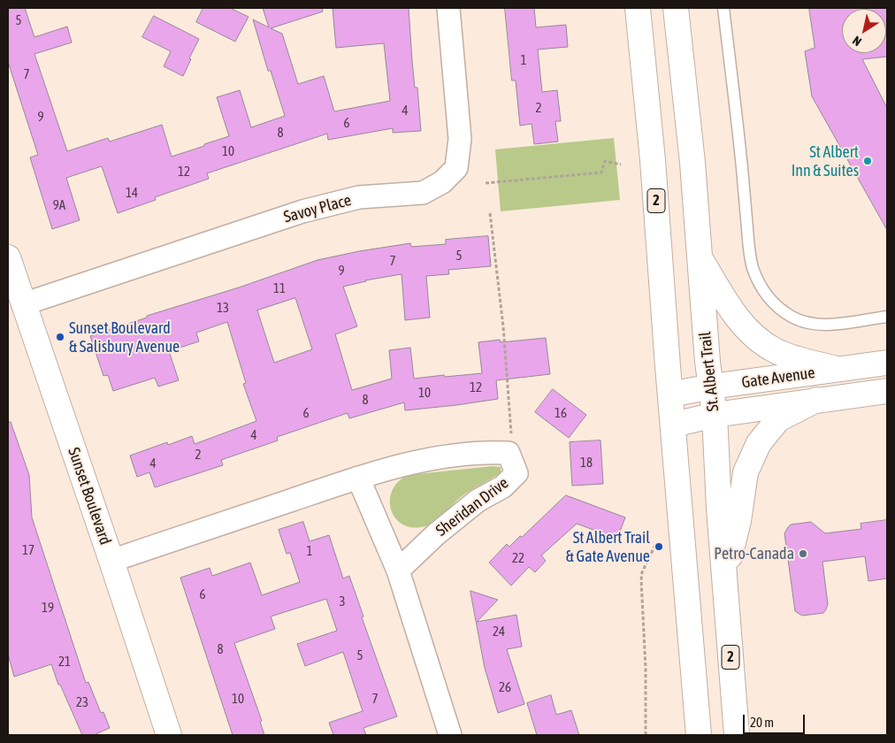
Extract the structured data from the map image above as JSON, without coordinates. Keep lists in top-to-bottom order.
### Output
{
  "streets": {
    "main road": [
      "2",
      "St. Albert Trail",
      "Gate Avenue",
      "Sunset Boulevard"
    ],
    "street": ["Savoy Place", "Sheridan Drive"]
  },
  "crossings": [
    ["2", "Gate Avenue"],
    ["Savoy Place", "Sunset Boulevard"],
    ["St. Albert Trail", "Gate Avenue"],
    ["Sunset Boulevard", "Sheridan Drive"]
  ],
  "places": [
    "St Albert Inn & Suites",
    "Sunset Boulevard & Salisbury Avenue",
    "St Albert Trail & Gate Avenue",
    "Petro-Canada"
  ],
  "house_numbers": [
    "5",
    "1",
    "7",
    "2",
    "4",
    "9",
    "6",
    "8",
    "10",
    "12",
    "14",
    "9A",
    "5",
    "7",
    "9",
    "11",
    "13",
    "12",
    "10",
    "8",
    "6",
    "16",
    "4",
    "2",
    "18",
    "4",
    "17",
    "1",
    "22",
    "6",
    "3",
    "19",
    "24",
    "8",
    "5",
    "21",
    "26",
    "10",
    "7",
    "23"
  ],
  "scale_bar": "20 m",
  "north": "bottom left"
}
